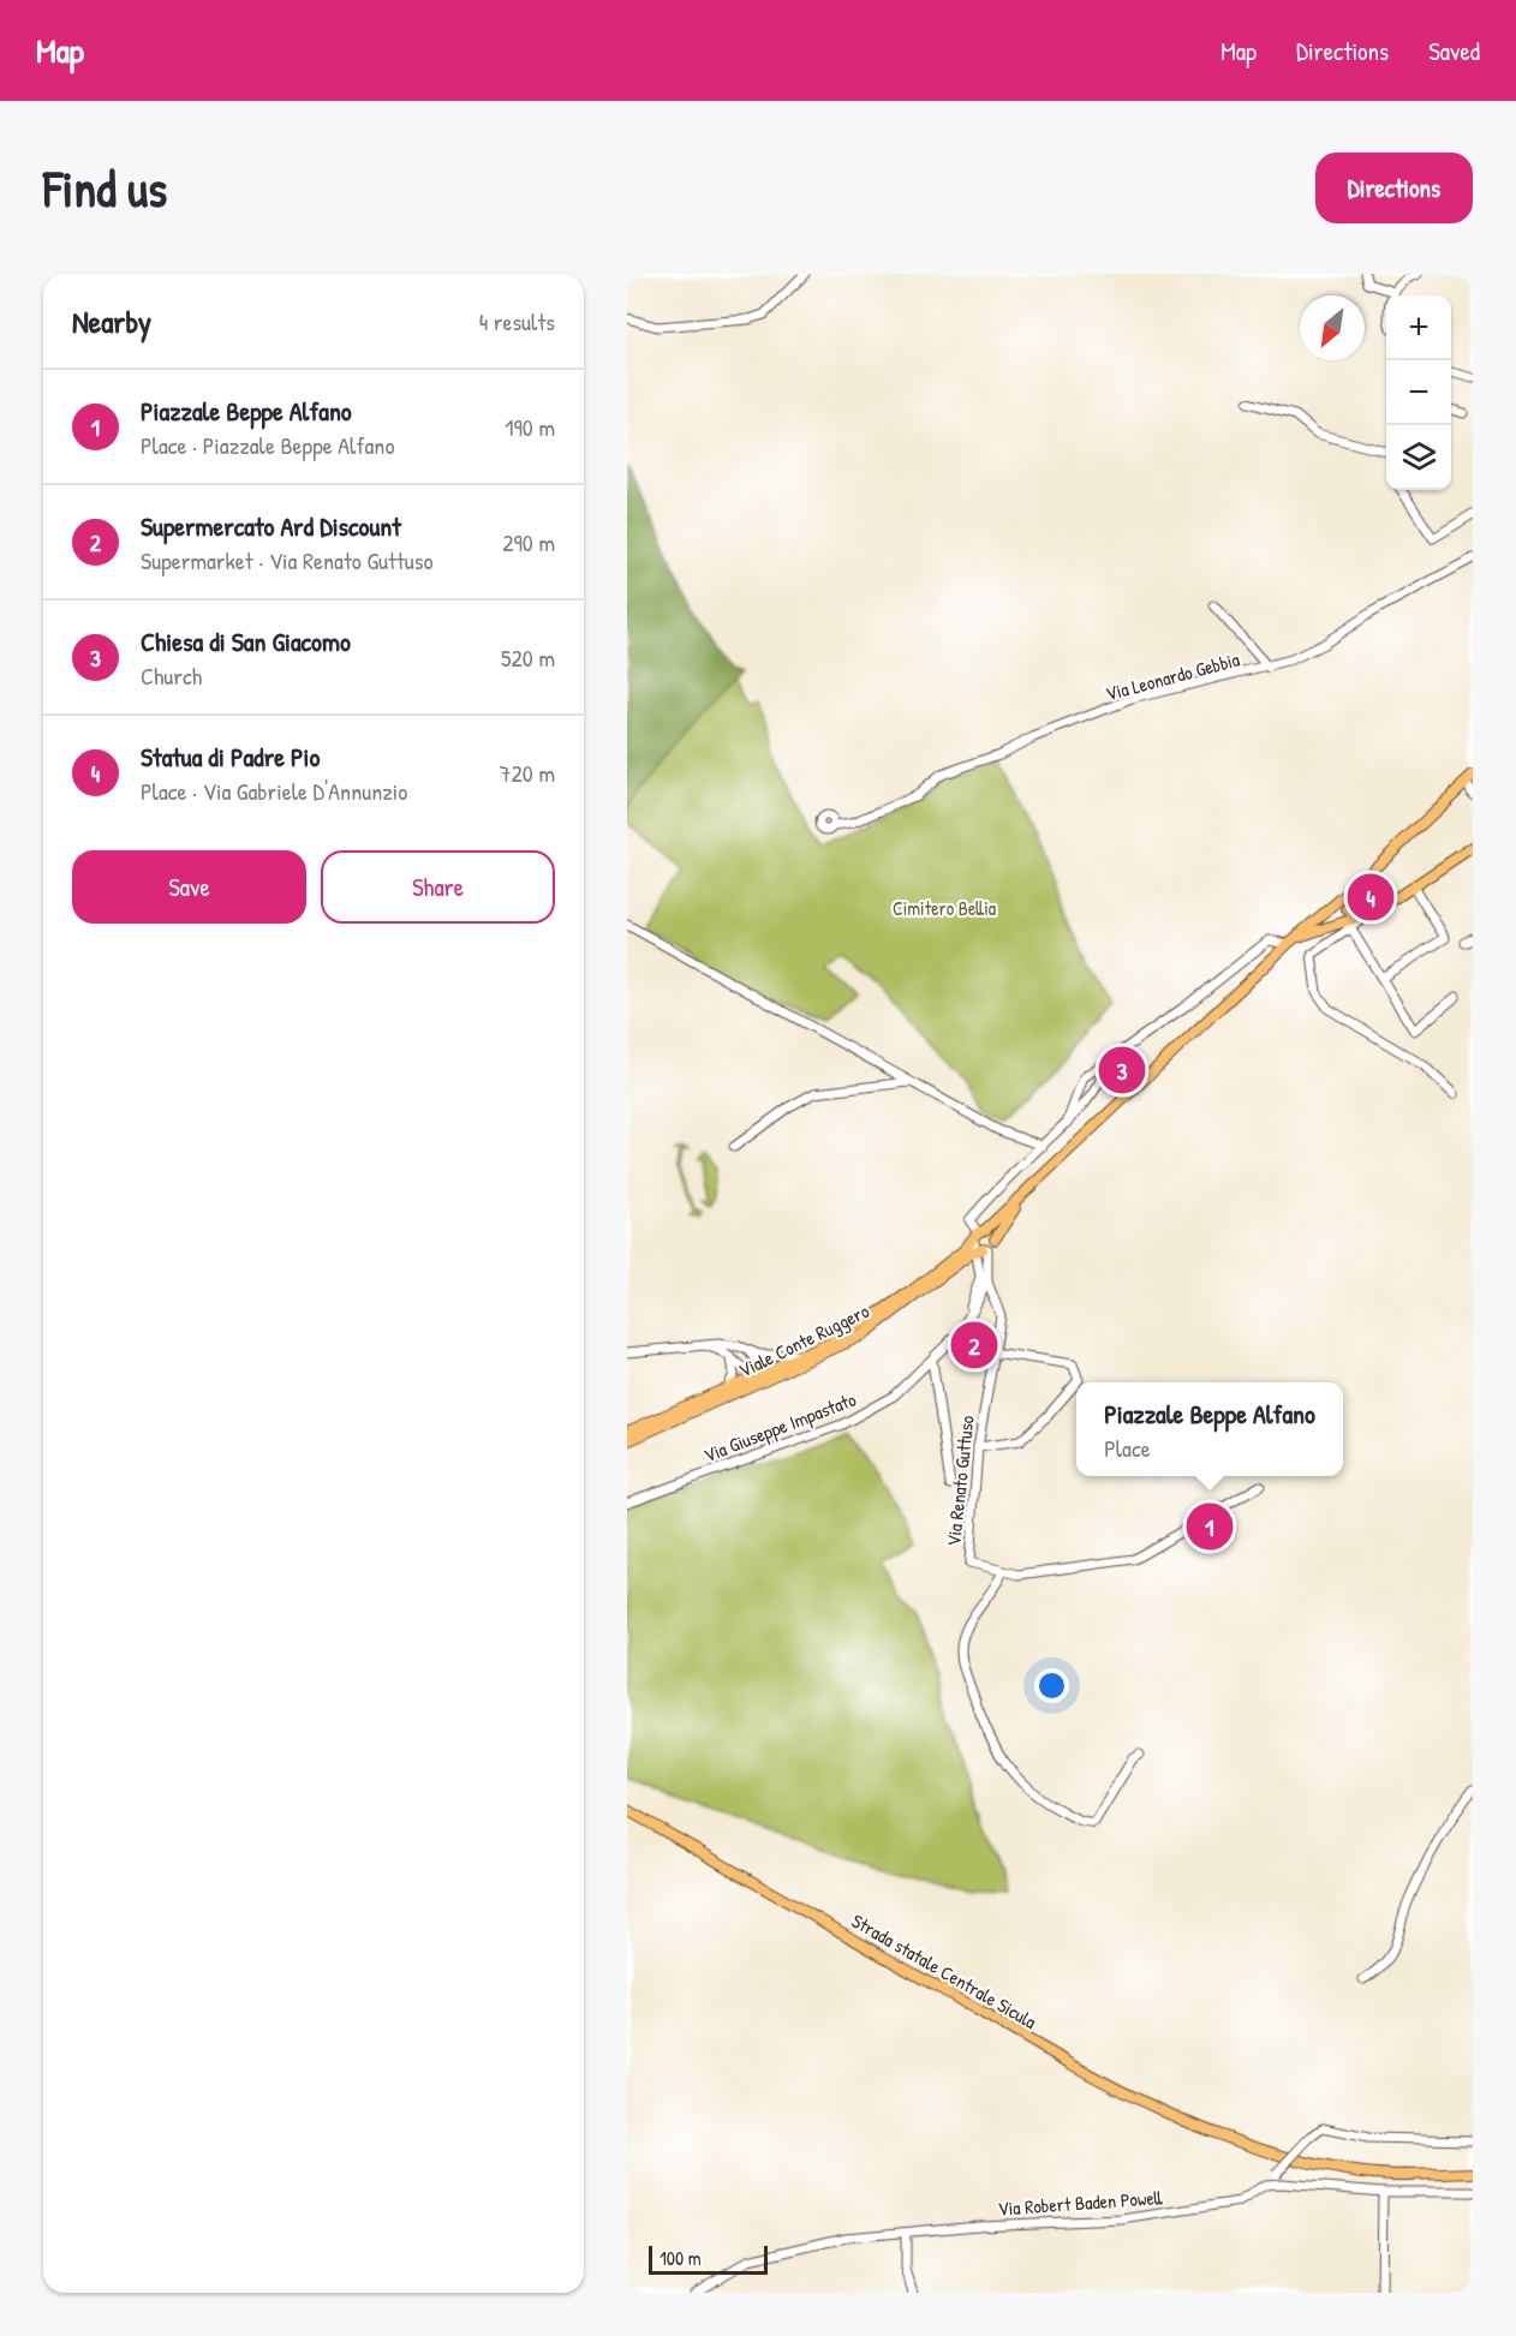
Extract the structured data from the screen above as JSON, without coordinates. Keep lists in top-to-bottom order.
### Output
{
  "streets": {
    "main road": ["Viale Conte Ruggero", "Strada statale Centrale Sicula"],
    "street": [
      "Via Leonardo Gebbia",
      "Via Giuseppe Impastato",
      "Via Renato Guttuso",
      "Via Robert Baden Powell"
    ]
  },
  "parks": ["Cimitero Bellia"],
  "scale_bar": "100 m",
  "north": "bottom left",
  "page": {
    "header": "Map",
    "nav": ["Map", "Directions", "Saved"],
    "buttons": [
      "Directions",
      ["Save", "Share"]
    ],
    "title": "Find us",
    "heading": ["Nearby", "4 results"],
    "map_buttons": ["+", "−"],
    "list": [
      {
        "mark": "1",
        "name": "Piazzale Beppe Alfano",
        "note": "Place · Piazzale Beppe Alfano",
        "value": "190 m"
      },
      {
        "mark": "2",
        "name": "Supermercato Ard Discount",
        "note": "Supermarket · Via Renato Guttuso",
        "value": "290 m"
      },
      {
        "mark": "3",
        "name": "Chiesa di San Giacomo",
        "note": "Church",
        "value": "520 m"
      },
      {
        "mark": "4",
        "name": "Statua di Padre Pio",
        "note": "Place · Via Gabriele D'Annunzio",
        "value": "720 m"
      }
    ],
    "pins": [
      "4",
      "3",
      "2",
      "1"
    ],
    "popup": ["Piazzale Beppe Alfano", "Place"],
    "scale": "100 m"
  }
}
